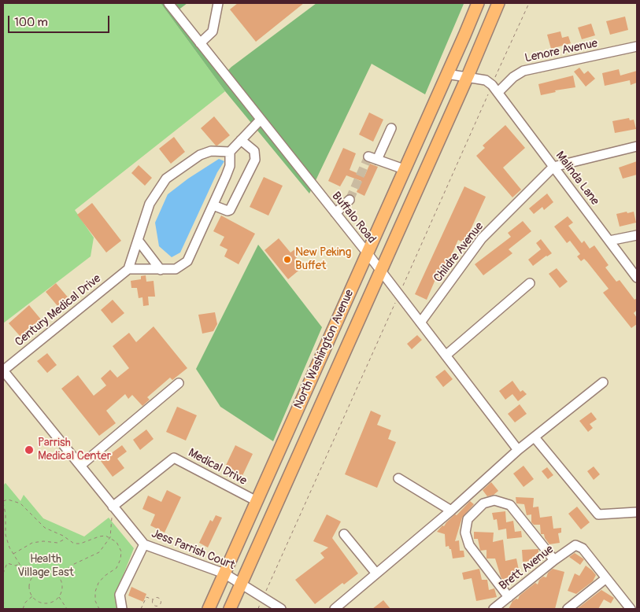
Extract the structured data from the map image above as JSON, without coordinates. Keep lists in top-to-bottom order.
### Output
{
  "streets": {
    "main road": ["North Washington Avenue"],
    "street": [
      "Lenore Avenue",
      "Malinda Lane",
      "Buffalo Road",
      "Childre Avenue",
      "Century Medical Drive",
      "Medical Drive",
      "Jess Parrish Court",
      "Brett Avenue"
    ]
  },
  "crossings": [
    ["Lenore Avenue", "Malinda Lane"],
    ["Malinda Lane", "Childre Avenue"],
    ["Buffalo Road", "Childre Avenue"],
    ["Buffalo Road", "North Washington Avenue"],
    ["Century Medical Drive", "Jess Parrish Court"],
    ["North Washington Avenue", "Medical Drive"],
    ["North Washington Avenue", "Jess Parrish Court"],
    ["Medical Drive", "Jess Parrish Court"]
  ],
  "parks": ["Health Village East"],
  "places": ["New Peking Buffet", "Parrish Medical Center"],
  "scale_bar": "100 m"
}
